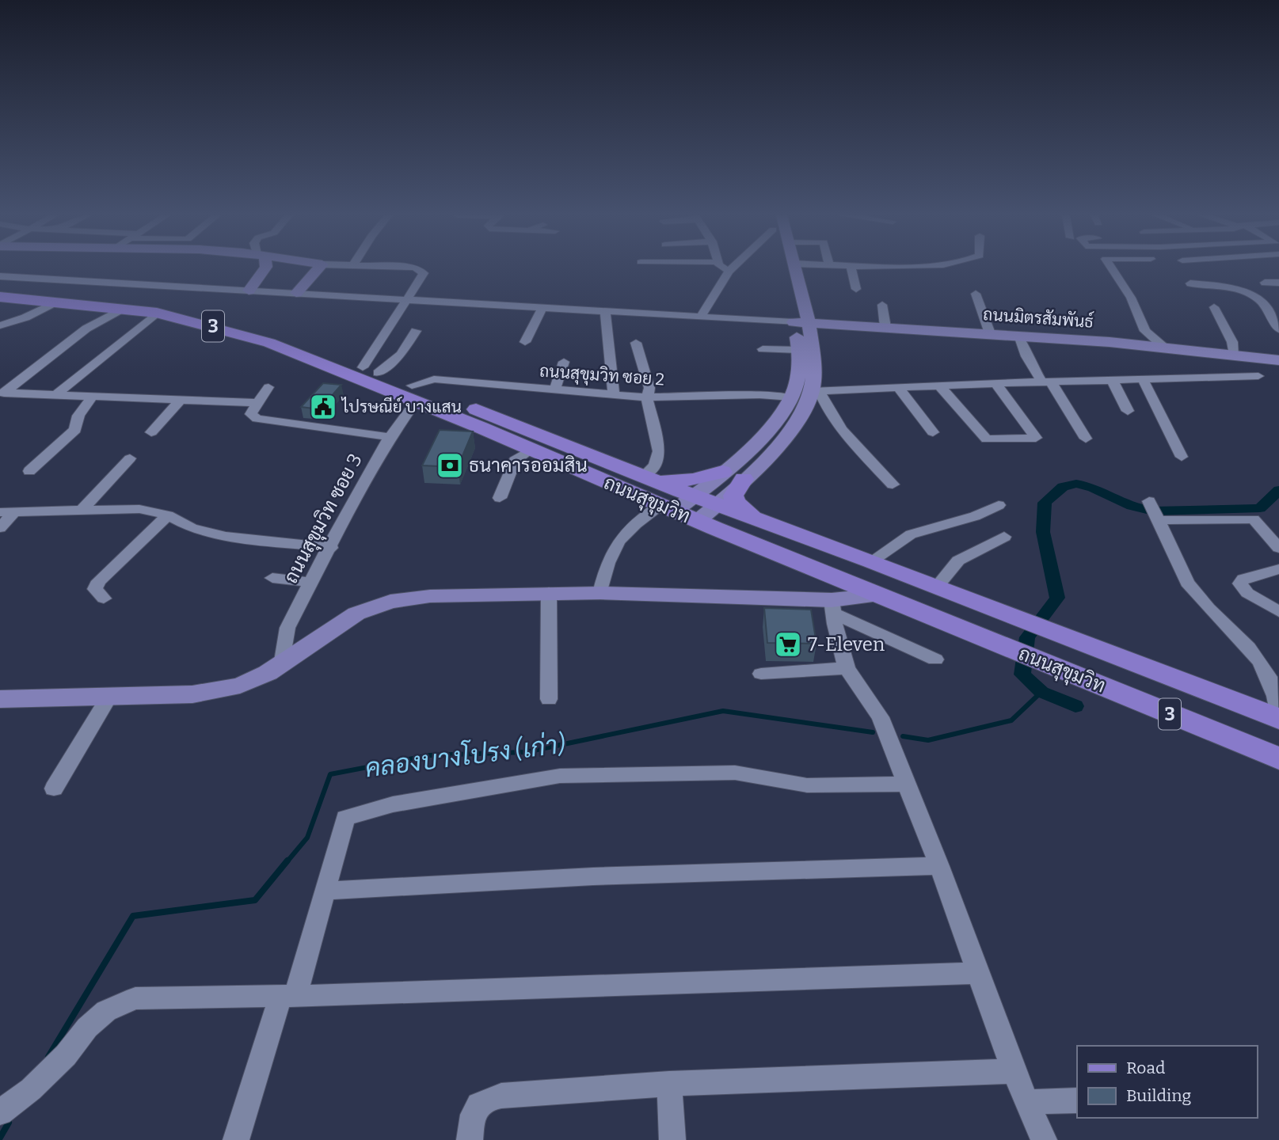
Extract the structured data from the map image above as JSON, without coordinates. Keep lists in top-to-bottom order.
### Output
{
  "streets": {
    "main road": ["3", "ถนนสุขุมวิท"],
    "street": ["ถนนมิตรสัมพันธ์", "ถนนสุขุมวิท ซอย 2", "ถนนสุขุมวิท ซอย 3"]
  },
  "crossings": [
    ["ถนนสุขุมวิท ซอย 2", "ถนนสุขุมวิท"],
    ["ถนนสุขุมวิท ซอย 2", "ถนนสุขุมวิท ซอย 3"],
    ["ถนนสุขุมวิท", "ถนนสุขุมวิท ซอย 3"]
  ],
  "water": ["คลองบางโปรง (เก่า)"],
  "places": {
    "public building": ["ไปรษณีย์ บางแสน"],
    "bank": ["ธนาคารออมสิน"],
    "supermarket": ["7-Eleven"]
  },
  "legend": ["Road", "Building"]
}
